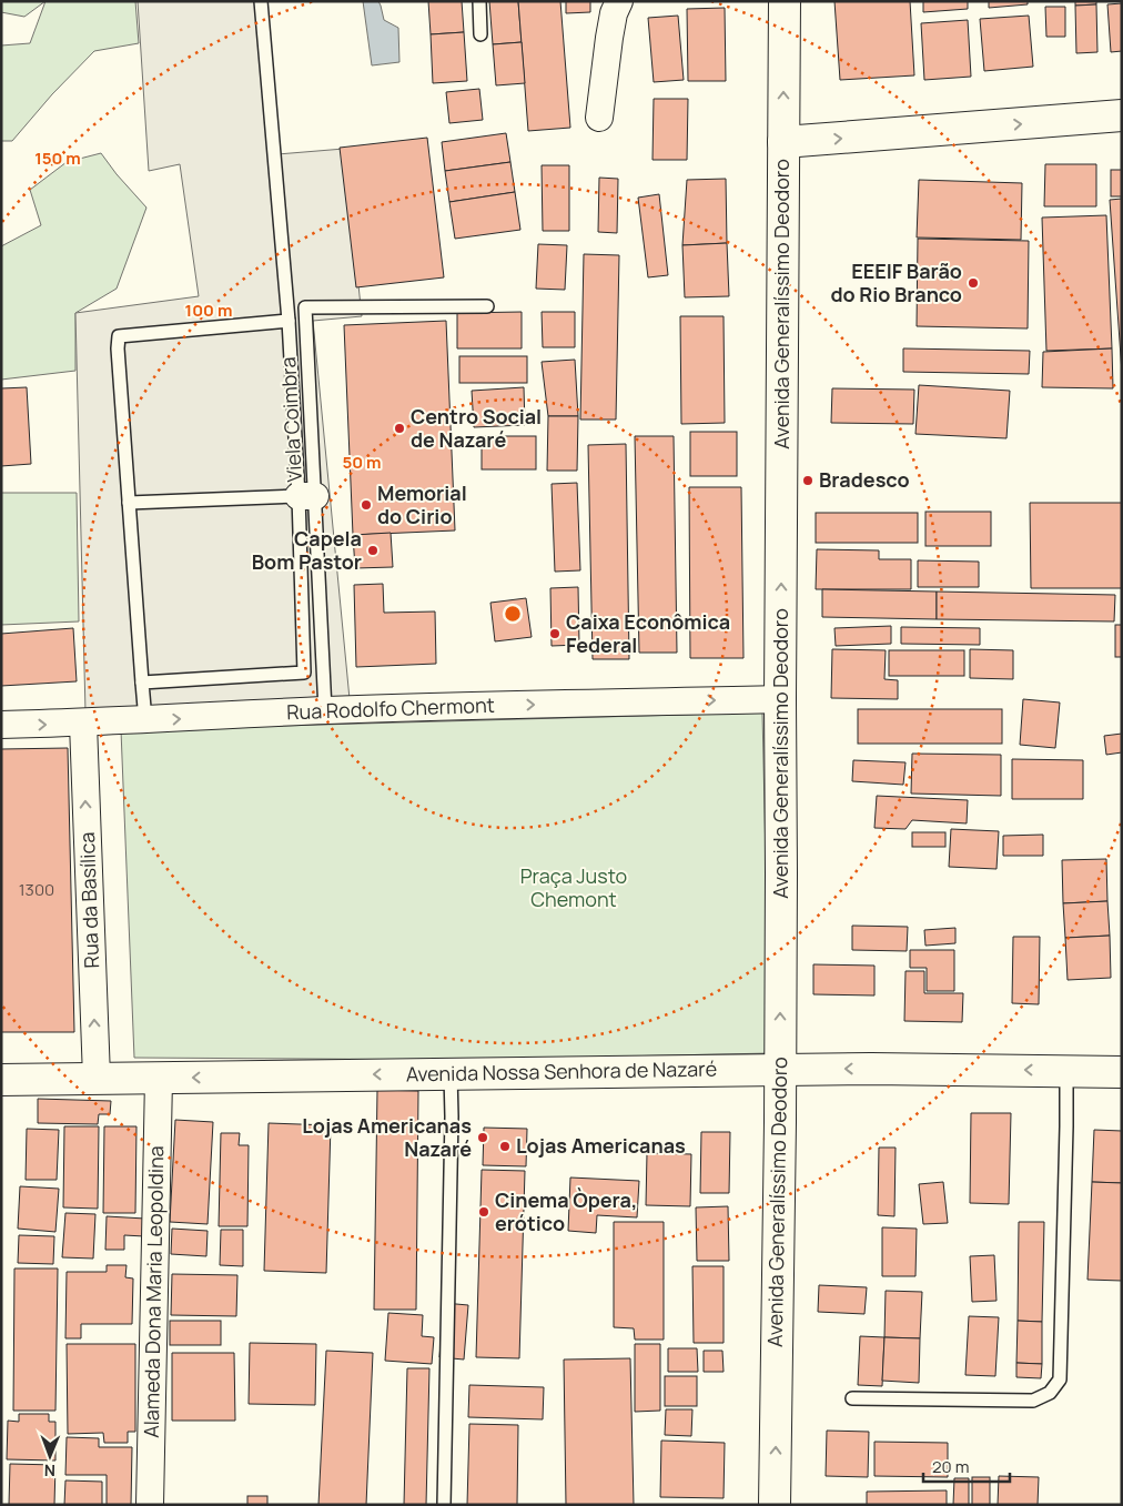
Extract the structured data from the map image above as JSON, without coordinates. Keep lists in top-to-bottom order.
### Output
{
  "streets": {
    "street": [
      "Avenida Generalíssimo Deodoro",
      "Rua Rodolfo Chermont",
      "Rua da Basílica",
      "Avenida Nossa Senhora de Nazaré",
      "Alameda Dona Maria Leopoldina"
    ],
    "lane": ["Viela Coimbra"]
  },
  "crossings": [
    ["Avenida Generalíssimo Deodoro", "Rua Rodolfo Chermont"],
    ["Avenida Generalíssimo Deodoro", "Avenida Nossa Senhora de Nazaré"],
    ["Viela Coimbra", "Rua Rodolfo Chermont"],
    ["Rua Rodolfo Chermont", "Rua da Basílica"],
    ["Rua da Basílica", "Avenida Nossa Senhora de Nazaré"],
    ["Avenida Nossa Senhora de Nazaré", "Alameda Dona Maria Leopoldina"]
  ],
  "one_way": [
    "Avenida Generalíssimo Deodoro",
    "Rua Rodolfo Chermont",
    "Rua da Basílica",
    "Avenida Nossa Senhora de Nazaré"
  ],
  "parks": ["Praça Justo Chemont"],
  "places": [
    "EEEIF Barão do Rio Branco",
    "Centro Social de Nazaré",
    "Bradesco",
    "Memorial do Cirio",
    "Capela Bom Pastor",
    "Caixa Econômica Federal",
    "Lojas Americanas Nazaré",
    "Lojas Americanas",
    "Cinema Òpera, erótico"
  ],
  "house_numbers": ["1300"],
  "scale_bar": "20 m",
  "north": "bottom",
  "rings": ["150 m", "100 m", "50 m"]
}
